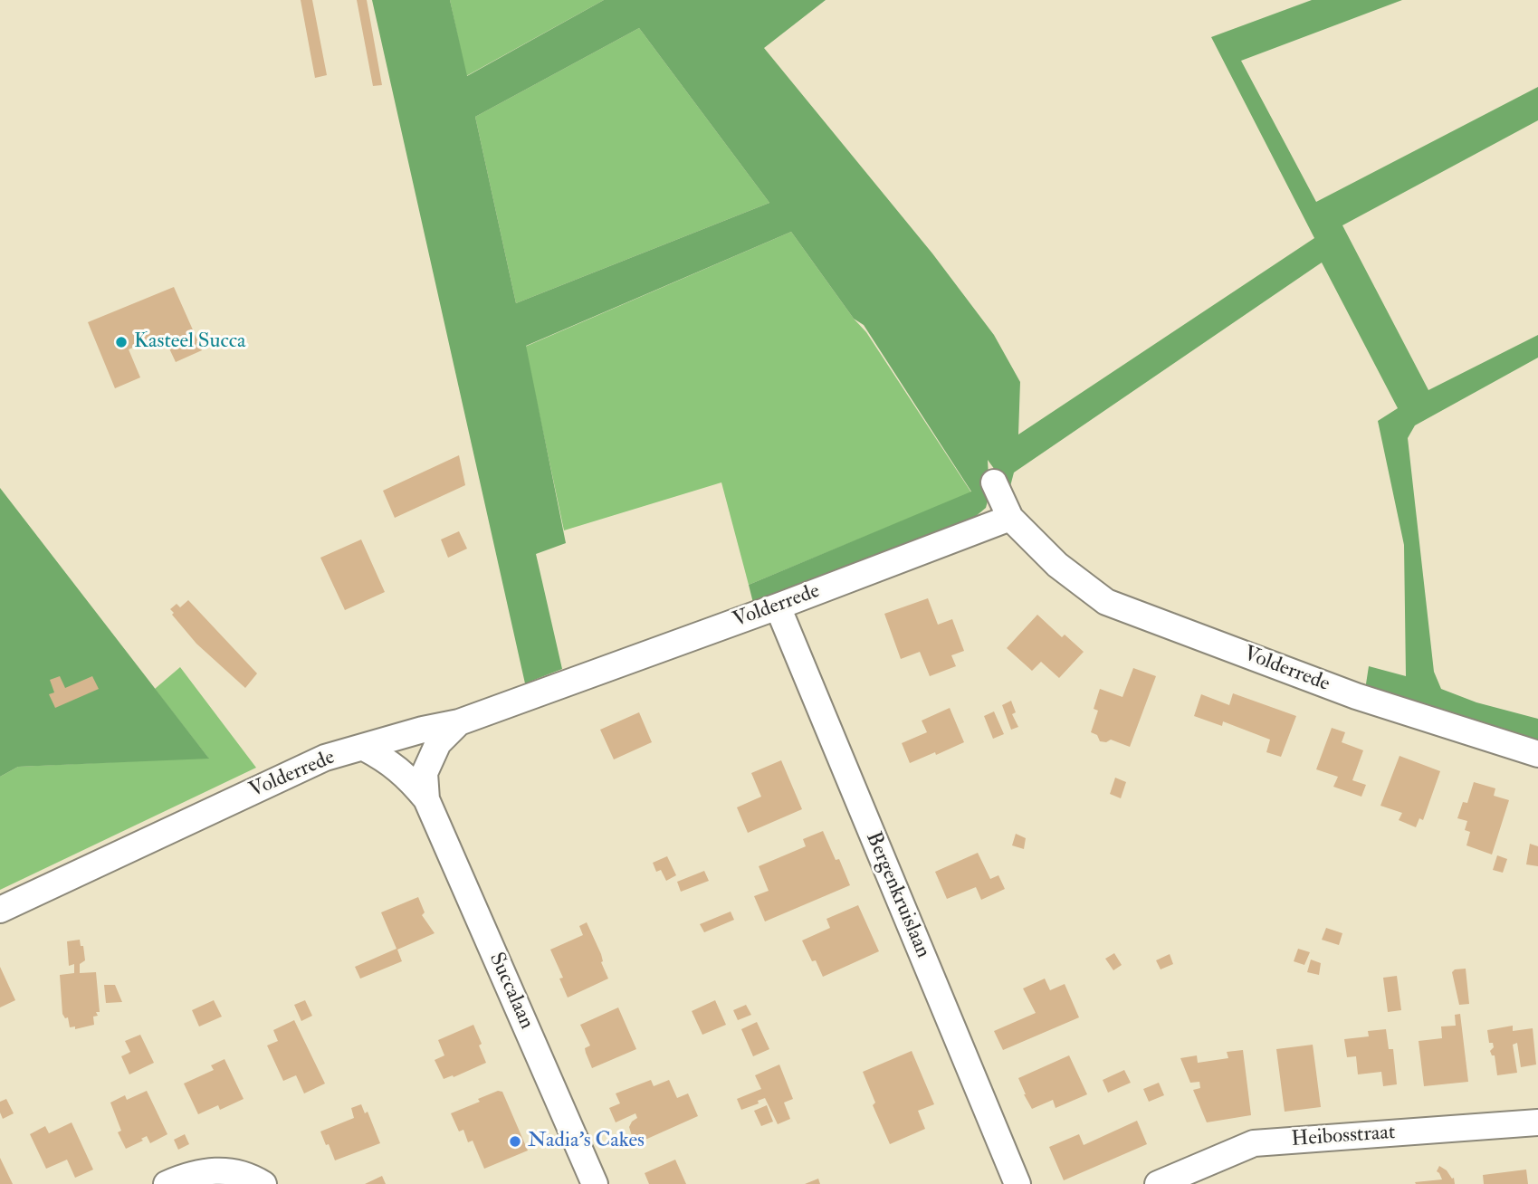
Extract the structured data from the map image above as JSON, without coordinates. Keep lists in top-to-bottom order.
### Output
{
  "streets": {
    "street": [
      "Volderrede",
      "Bergenkruislaan",
      "Succalaan",
      "Heibosstraat"
    ]
  },
  "crossings": [
    ["Volderrede", "Bergenkruislaan"],
    ["Volderrede", "Succalaan"]
  ],
  "places": ["Kasteel Succa", "Nadia's Cakes"]
}
